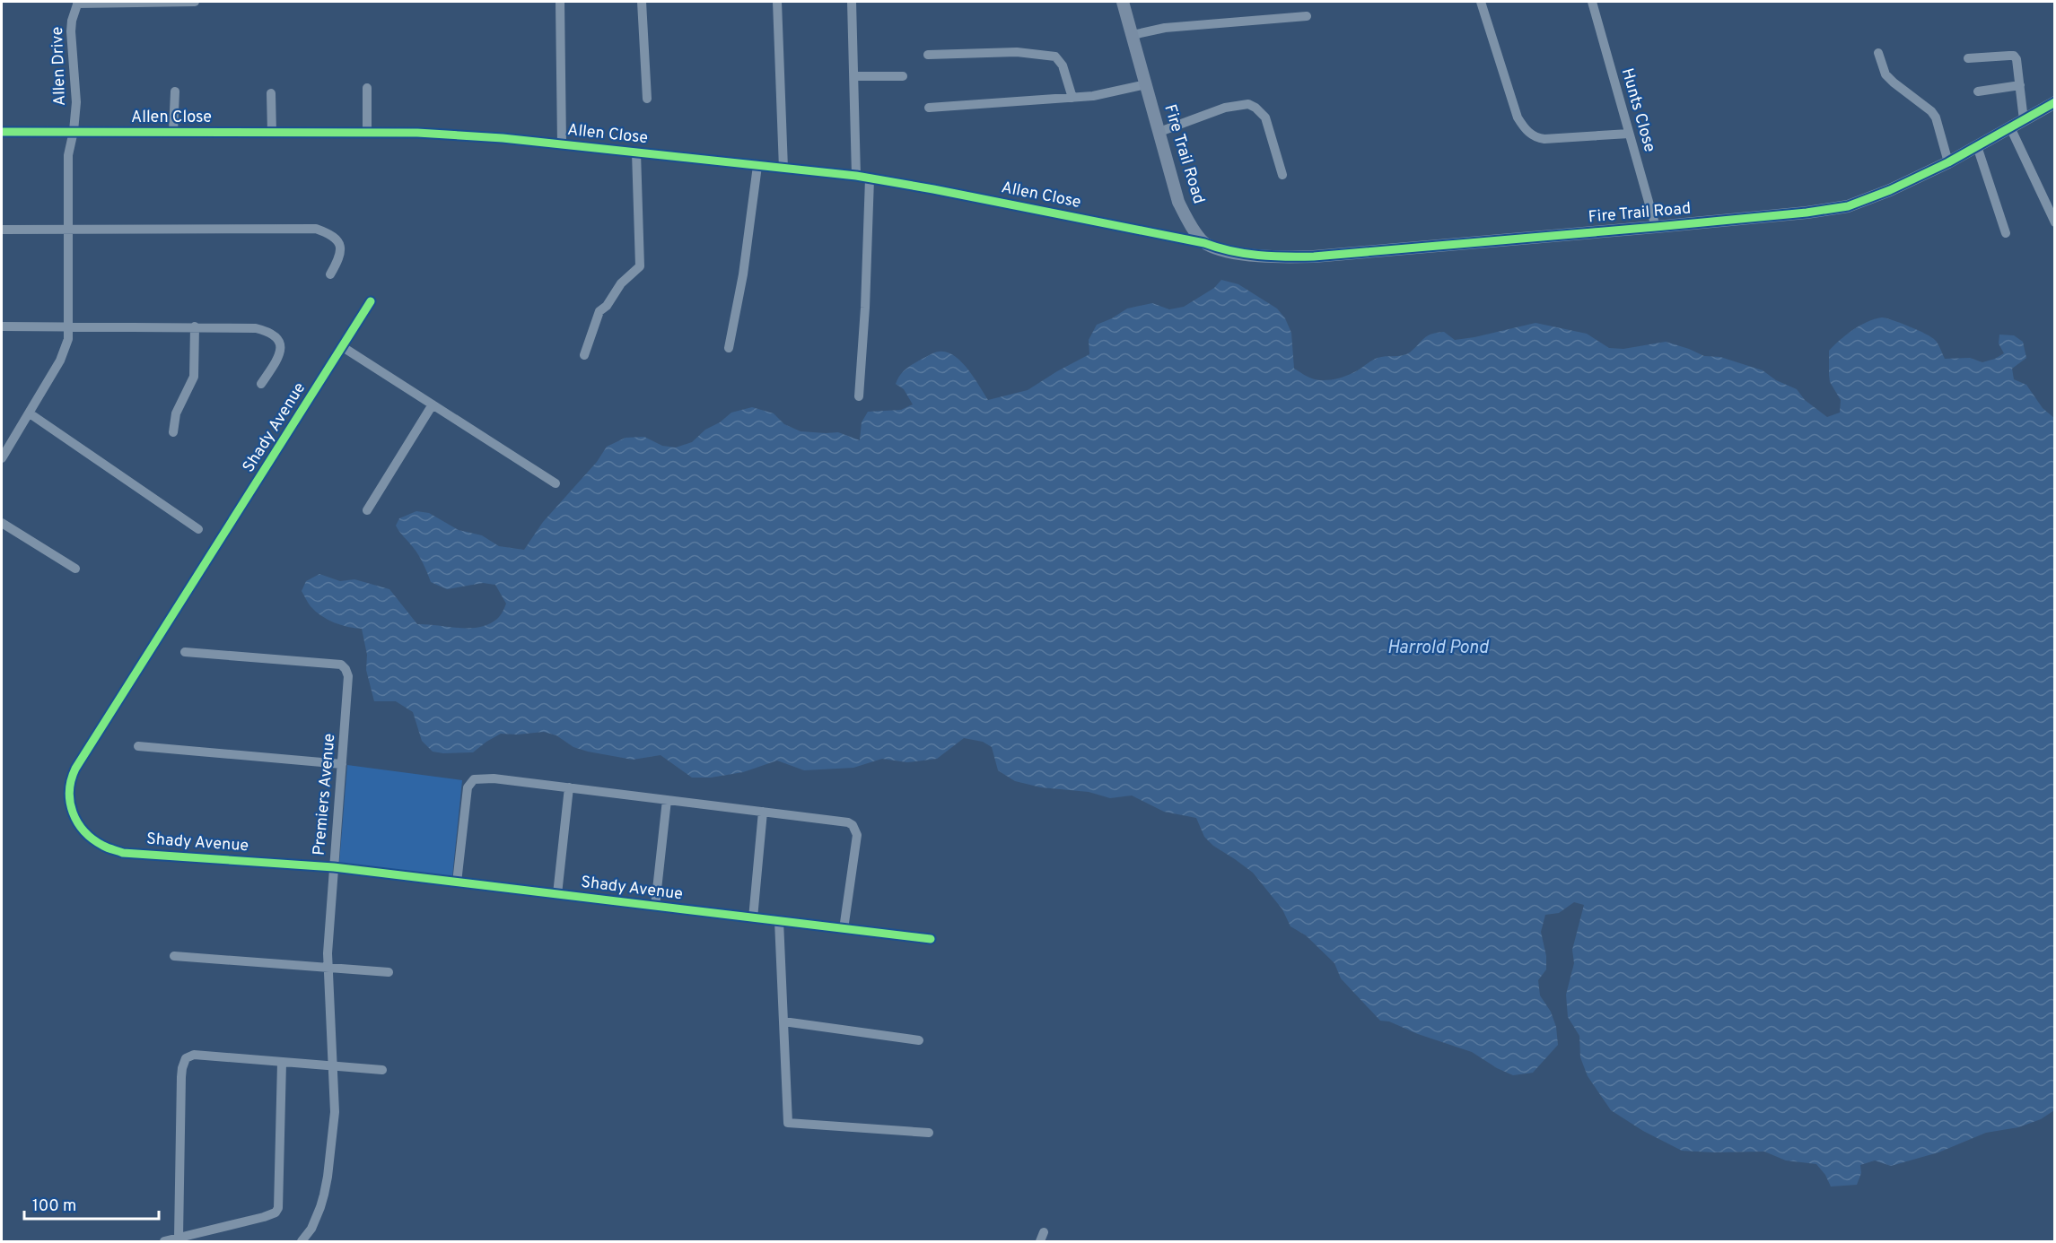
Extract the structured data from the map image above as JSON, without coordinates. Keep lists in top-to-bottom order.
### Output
{
  "streets": {
    "street": [
      "Allen Drive",
      "Hunts Close",
      "Allen Close",
      "Fire Trail Road",
      "Shady Avenue",
      "Premiers Avenue"
    ]
  },
  "crossings": [
    ["Allen Drive", "Allen Close"],
    ["Hunts Close", "Fire Trail Road"],
    ["Allen Close", "Fire Trail Road"],
    ["Shady Avenue", "Premiers Avenue"]
  ],
  "water": ["Harrold Pond"],
  "scale_bar": "100 m"
}
